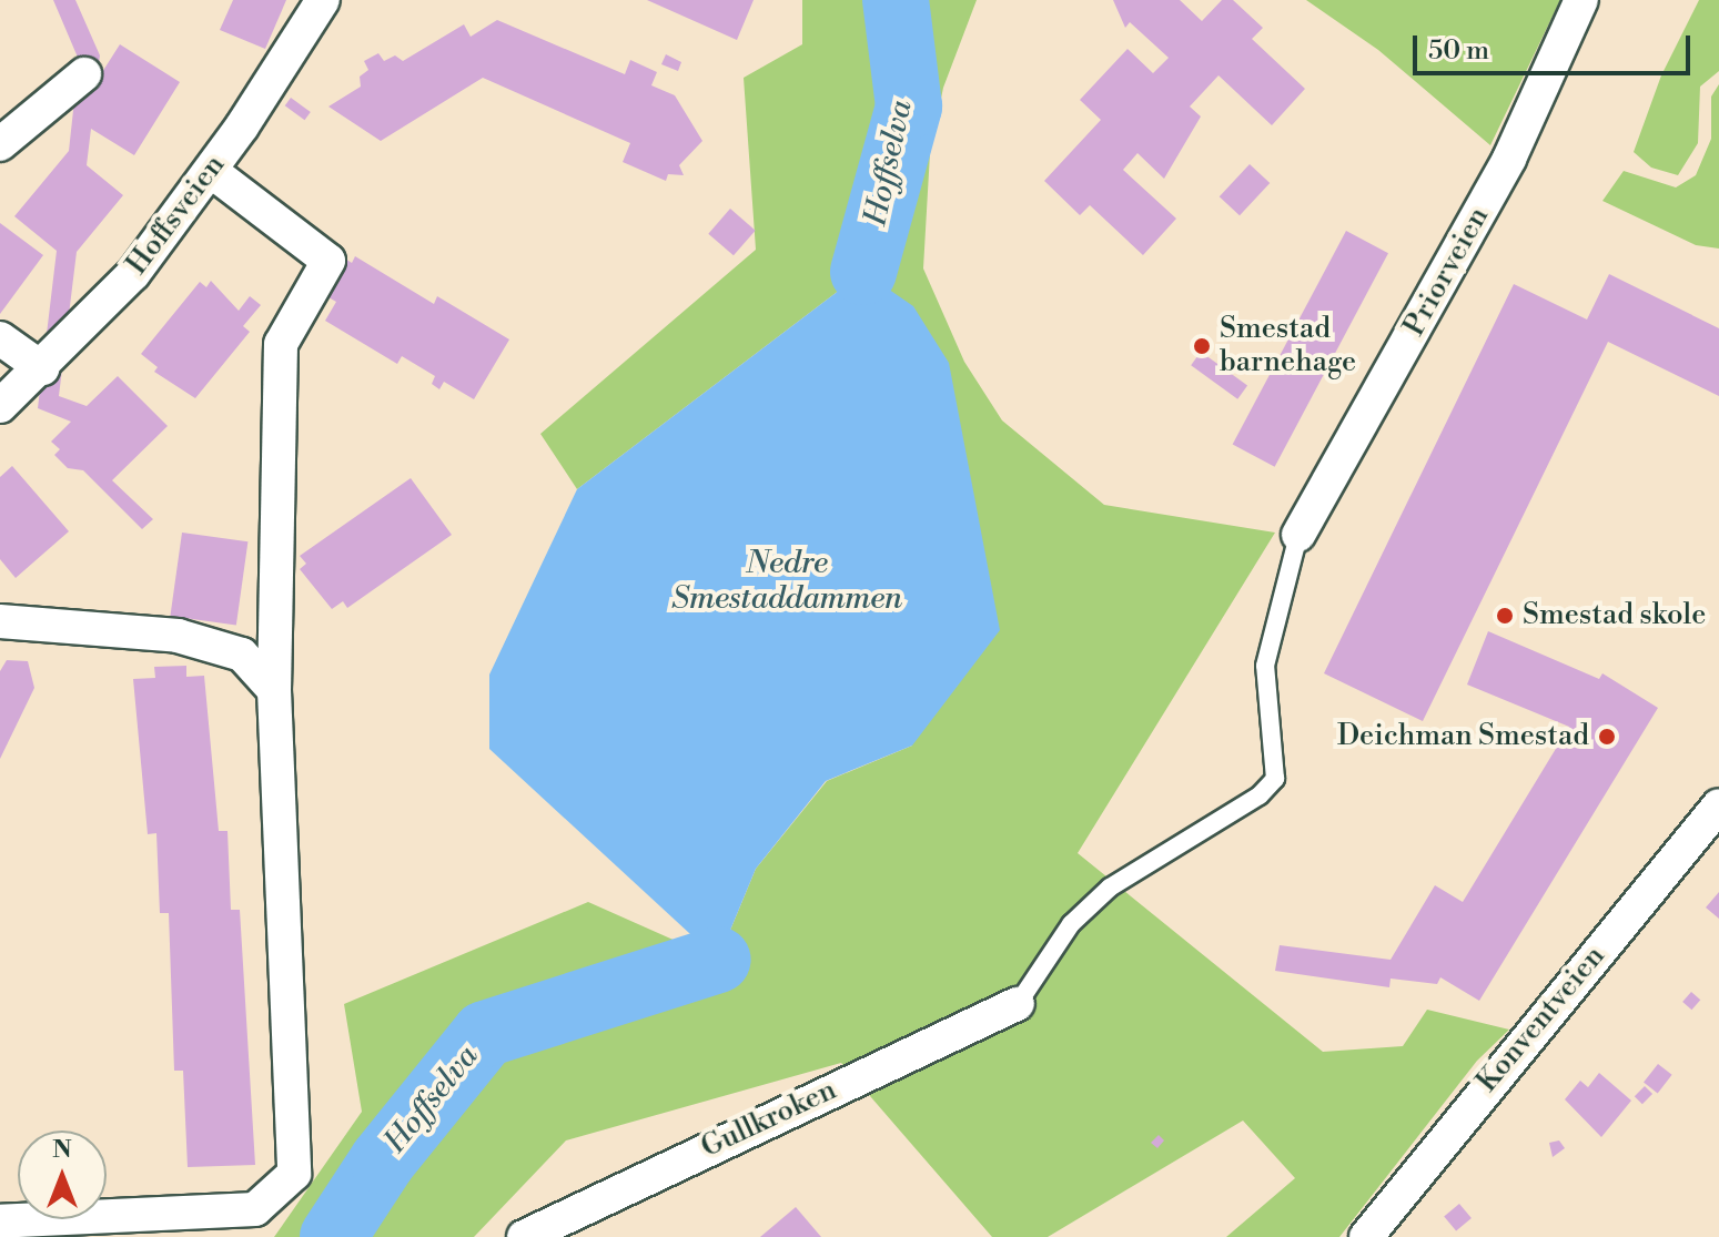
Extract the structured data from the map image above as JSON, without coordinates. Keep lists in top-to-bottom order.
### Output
{
  "streets": {
    "street": [
      "Hoffsveien",
      "Priorveien",
      "Konventveien",
      "Gullkroken"
    ]
  },
  "water": ["Hoffselva", "Nedre Smestaddammen"],
  "places": ["Smestad barnehage", "Smestad skole", "Deichman Smestad"],
  "scale_bar": "50 m",
  "north": "top"
}
